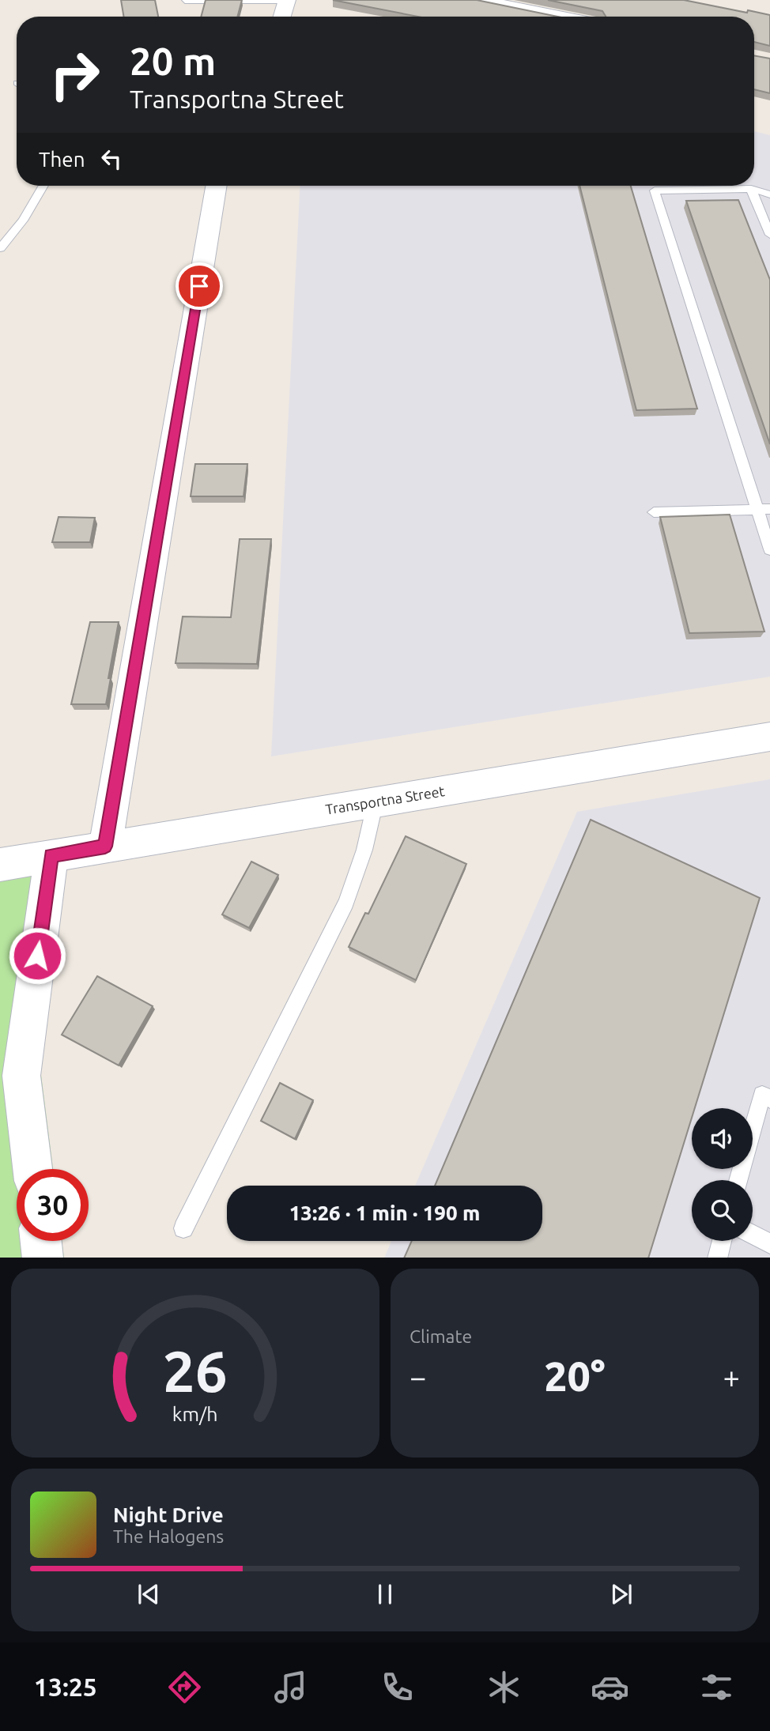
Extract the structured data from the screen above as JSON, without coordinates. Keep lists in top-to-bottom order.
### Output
{
  "streets": {
    "street": ["Transportna Street"]
  },
  "page": {
    "turn": ["20 m", "Transportna Street"],
    "then": "Then",
    "limit": "30",
    "trip": "13:26 · 1 min · 190 m",
    "tile": "Climate",
    "heat": ["−", "20°", "+"],
    "song": ["Night Drive", "The Halogens"],
    "tabs": "13:25",
    "gauge": ["26", "km/h"]
  }
}
